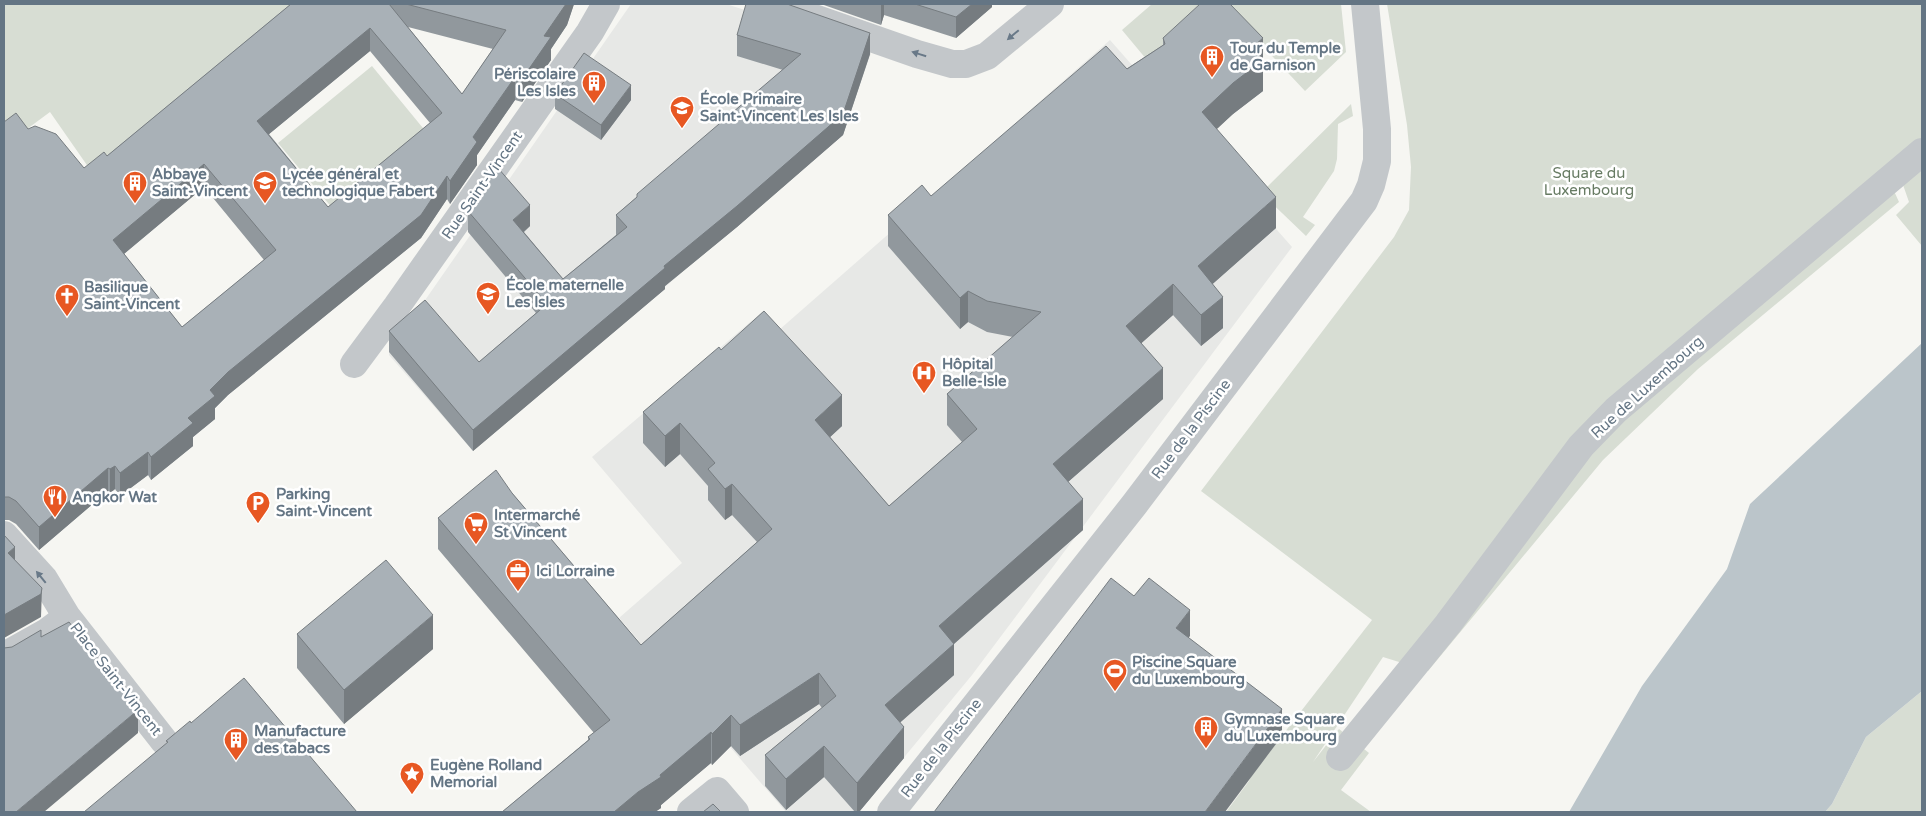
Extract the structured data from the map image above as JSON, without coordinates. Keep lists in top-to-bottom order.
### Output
{
  "streets": {
    "street": [
      "Rue Saint-Vincent",
      "Rue de Luxembourg",
      "Rue de la Piscine",
      "Place Saint-Vincent"
    ]
  },
  "one_way": ["Place Saint-Vincent"],
  "parks": ["Square du Luxembourg"],
  "places": {
    "building": [
      "Tour du Temple de Garnison",
      "Périscolaire Les Isles",
      "Abbaye Saint-Vincent",
      "Gymnase Square du Luxembourg",
      "Manufacture des tabacs"
    ],
    "school or university": ["École Primaire Saint-Vincent Les Isles", "Lycée général et technologique Fabert", "École maternelle Les Isles"],
    "church": ["Basilique Saint-Vincent"],
    "hospital": ["Hôpital Belle-Isle"],
    "restaurant": ["Angkor Wat"],
    "parking": ["Parking Saint-Vincent"],
    "supermarket": ["Intermarché St Vincent"],
    "office": ["Ici Lorraine"],
    "sports": ["Piscine Square du Luxembourg"],
    "place": ["Eugène Rolland Memorial"]
  }
}
